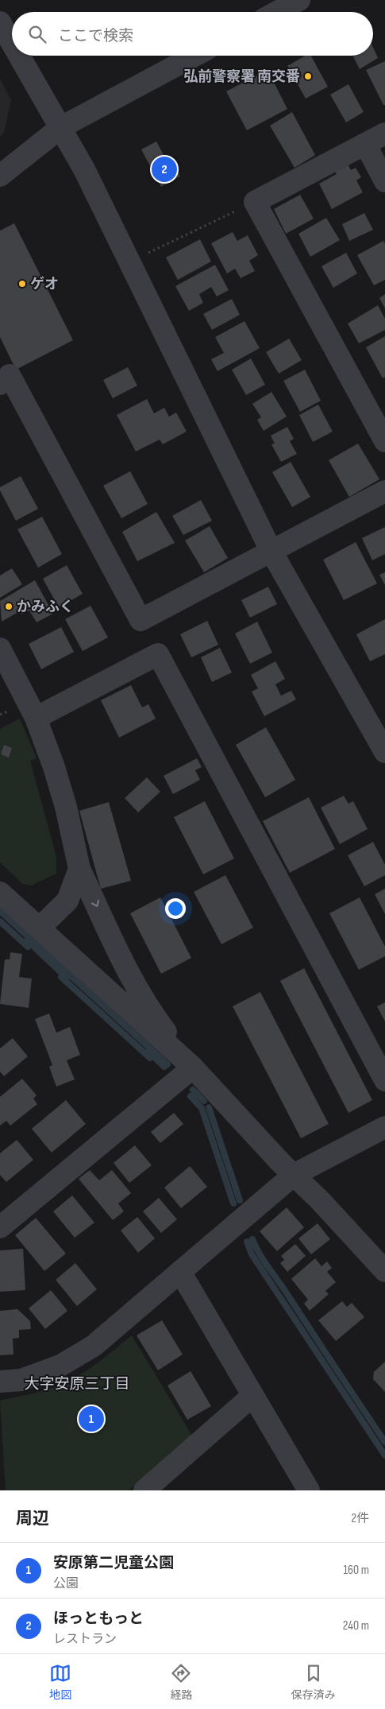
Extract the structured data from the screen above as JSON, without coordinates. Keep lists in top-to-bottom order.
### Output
{
  "districts": ["大字安原三丁目"],
  "places": ["弘前警察署 南交番", "ゲオ", "かみふく"],
  "page": {
    "search": "ここで検索",
    "pins": ["2", "1"],
    "heading": ["周辺", "2件"],
    "list": [
      {
        "mark": "1",
        "name": "安原第二児童公園",
        "note": "公園",
        "value": "160 m"
      },
      {
        "mark": "2",
        "name": "ほっともっと",
        "note": "レストラン",
        "value": "240 m"
      }
    ],
    "nav": ["地図", "経路", "保存済み"]
  }
}
